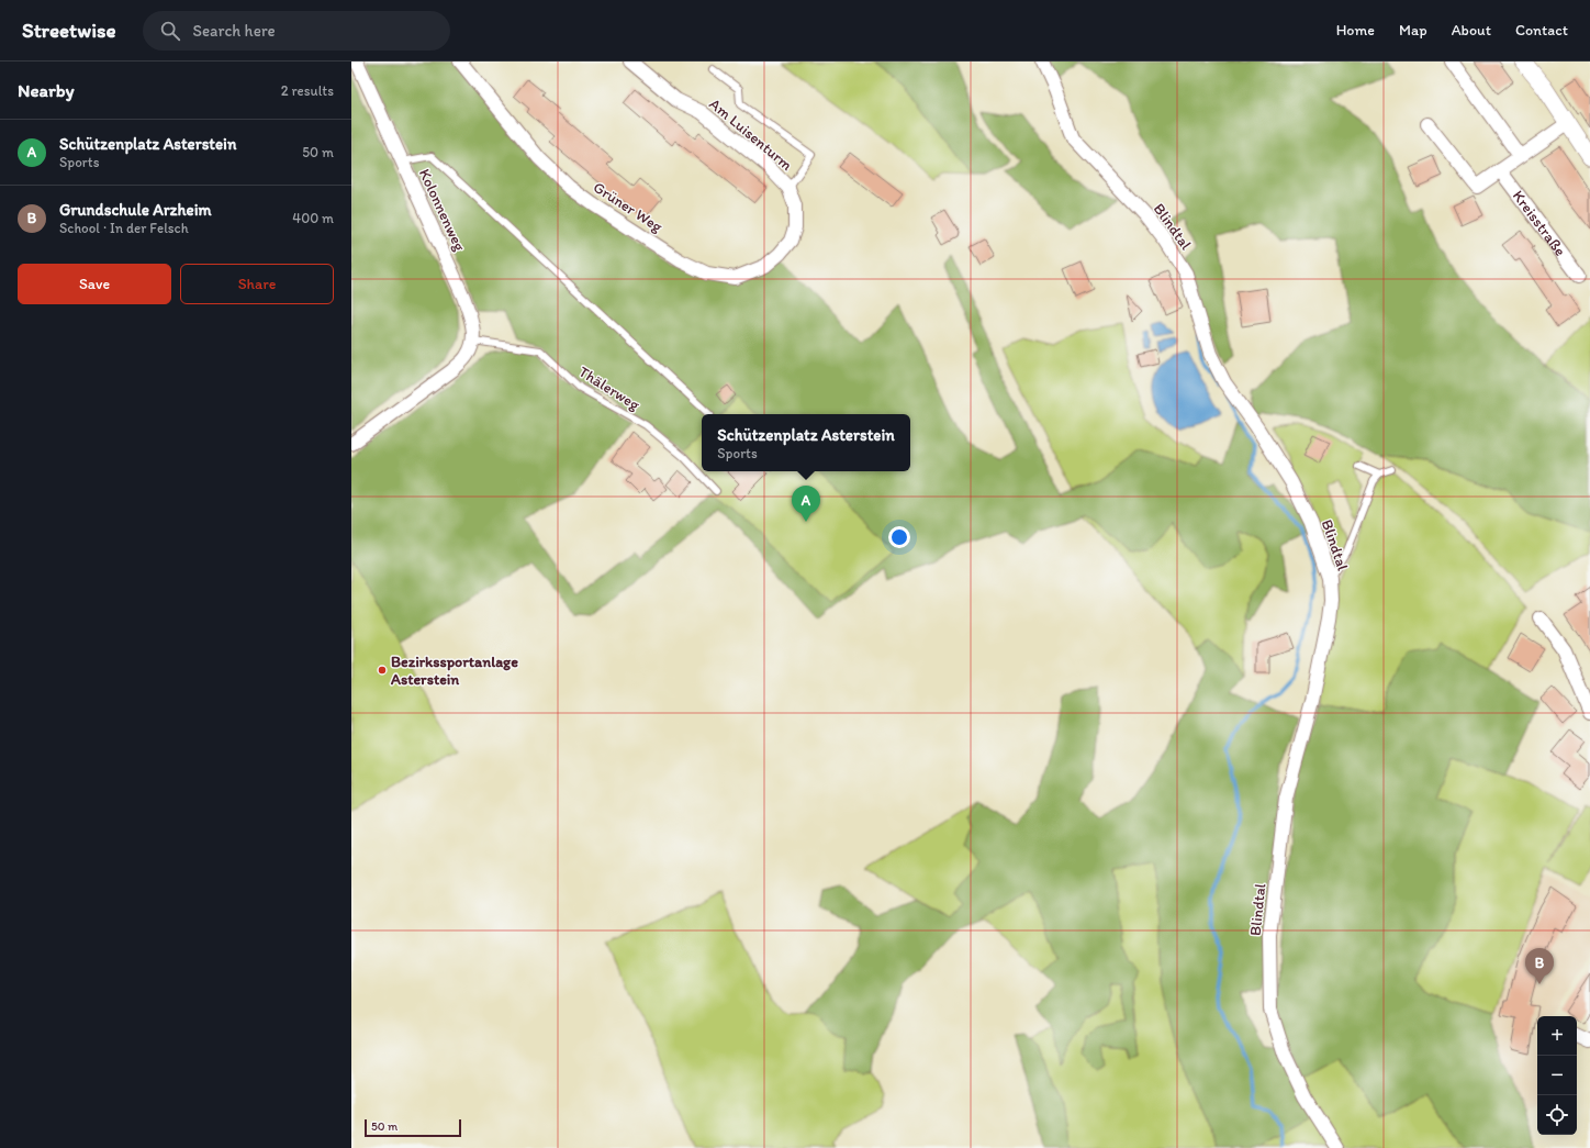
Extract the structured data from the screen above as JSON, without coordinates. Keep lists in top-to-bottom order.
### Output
{
  "streets": {
    "street": [
      "Am Luisenturm",
      "Grüner Weg",
      "Kolonnenweg",
      "Kreisstraße",
      "Blindtal"
    ],
    "lane": ["Thälerweg"]
  },
  "crossings": [
    ["Am Luisenturm", "Grüner Weg"],
    ["Kolonnenweg", "Thälerweg"]
  ],
  "places": ["Bezirkssportanlage Asterstein"],
  "scale_bar": "50 m",
  "page": {
    "header": "Streetwise",
    "search": "Search here",
    "nav": [
      "Home",
      "Map",
      "About",
      "Contact"
    ],
    "heading": ["Nearby", "2 results"],
    "list": [
      {
        "mark": "A",
        "name": "Schützenplatz Asterstein",
        "note": "Sports",
        "value": "50 m"
      },
      {
        "mark": "B",
        "name": "Grundschule Arzheim",
        "note": "School · In der Felsch",
        "value": "400 m"
      }
    ],
    "buttons": ["Save", "Share"],
    "popup": ["Schützenplatz Asterstein", "Sports"],
    "pins": ["A", "B"],
    "map_buttons": ["+", "−"],
    "scale": "50 m"
  }
}
